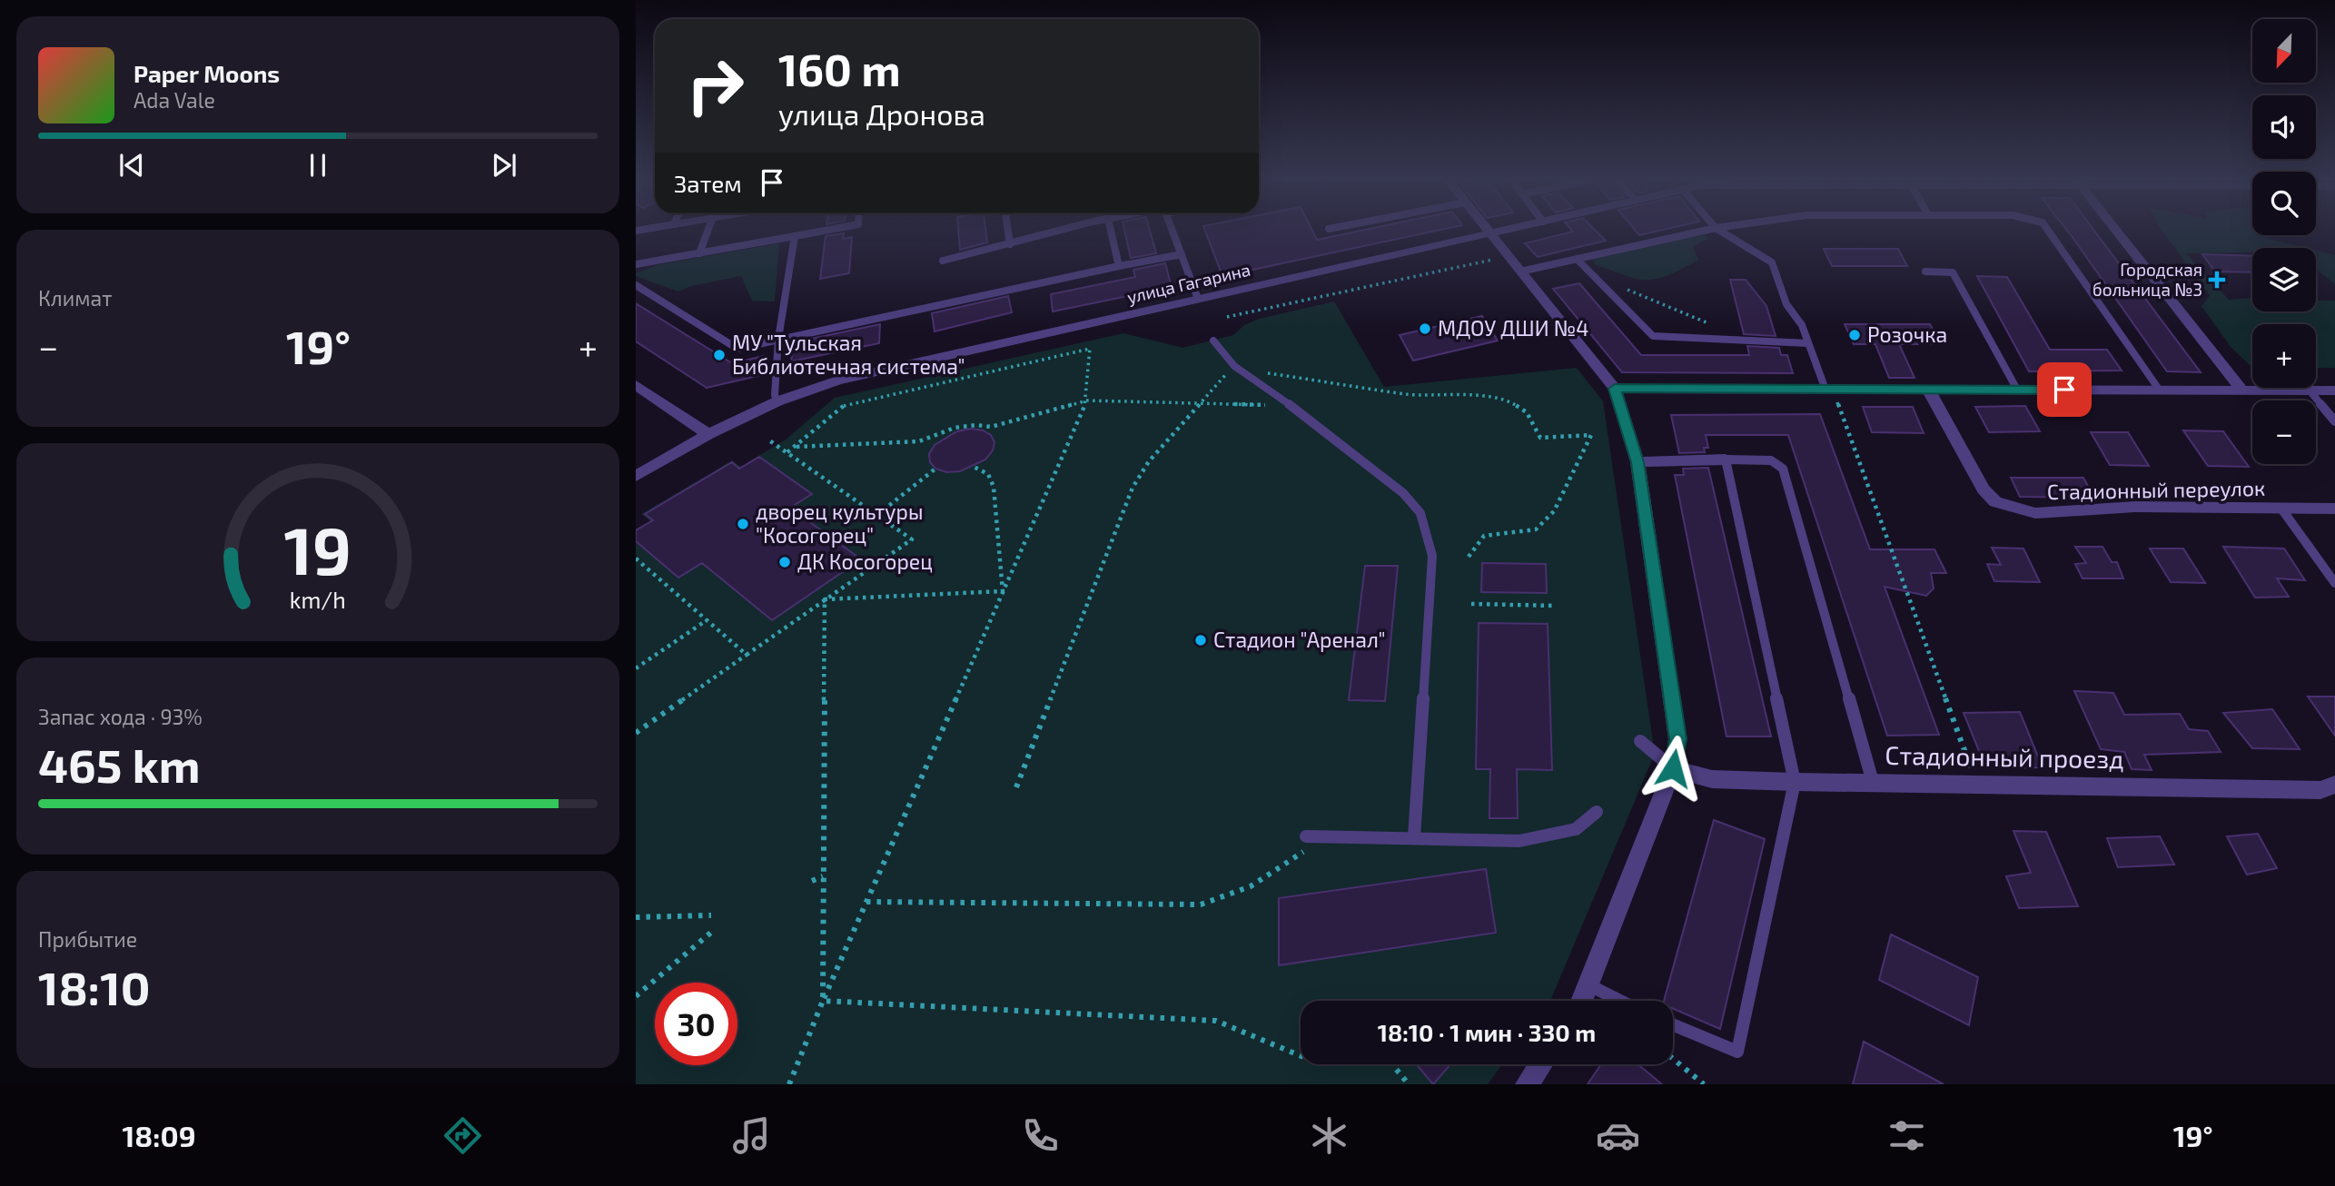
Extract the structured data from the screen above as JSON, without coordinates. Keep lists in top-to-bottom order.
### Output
{
  "streets": {
    "street": ["улица Гагарина", "Стадионный переулок", "Стадионный проезд"]
  },
  "places": {
    "health": ["Городская больница №3"],
    "other": [
      "МДОУ ДШИ №4",
      "Розочка",
      "МУ \"Тульская Библиотечная система\"",
      "дворец культуры \"Косогорец\"",
      "ДК Косогорец",
      "Стадион \"Аренал\""
    ]
  },
  "north": "bottom left",
  "page": {
    "map_buttons": ["+", "−"],
    "turn": ["160 m", "улица Дронова"],
    "song": ["Paper Moons", "Ada Vale"],
    "then": "Затем",
    "tile": [
      "Климат",
      ["Запас хода · 93%", "465 km"],
      ["Прибытие", "18:10"]
    ],
    "heat": ["−", "19°", "+"],
    "limit": "30",
    "trip": "18:10 · 1 мин · 330 m",
    "tabs": ["18:09", "19°"],
    "gauge": ["19", "km/h"]
  }
}
